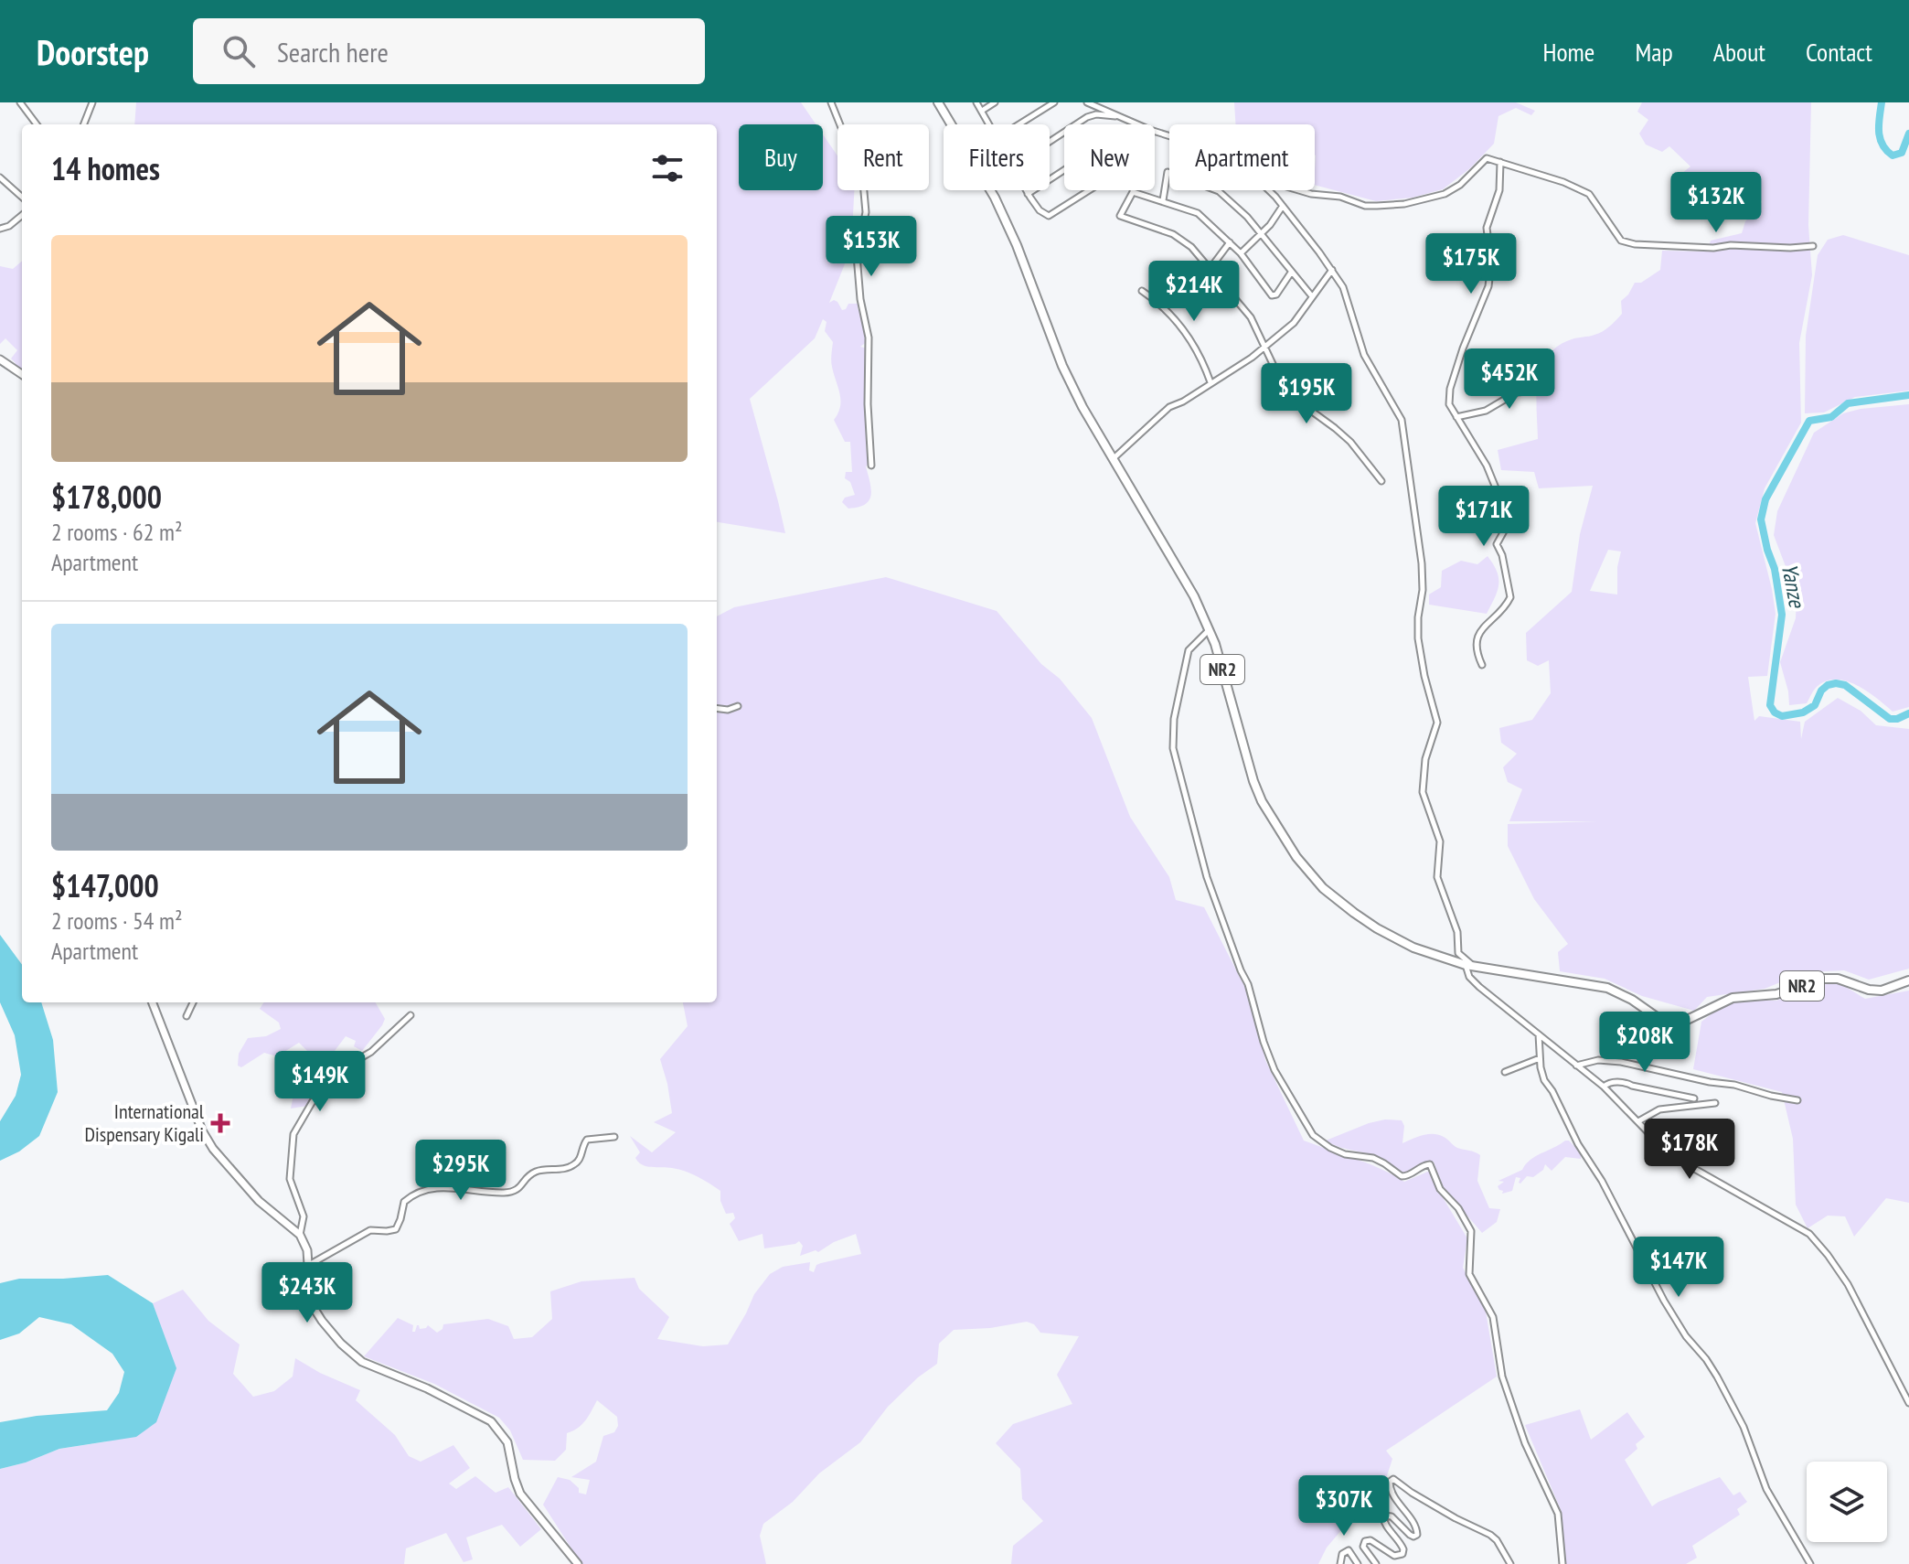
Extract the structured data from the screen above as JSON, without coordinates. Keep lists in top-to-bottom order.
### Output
{
  "streets": {
    "highway": ["NR2"]
  },
  "water": ["Yanze"],
  "places": {
    "health": ["International Dispensary Kigali"]
  },
  "page": {
    "header": "Doorstep",
    "search": "Search here",
    "nav": [
      "Home",
      "Map",
      "About",
      "Contact"
    ],
    "chip": [
      "Buy",
      "Rent",
      "Filters",
      "New",
      "Apartment"
    ],
    "heading": "14 homes",
    "price": [
      "$132K",
      "$153K",
      "$175K",
      "$214K",
      "$452K",
      "$195K",
      "$171K",
      "$208K",
      "$149K",
      "$178K",
      "$295K",
      "$147K",
      "$243K",
      "$307K"
    ],
    "list": [
      {
        "name": "$178,000",
        "note": "2 rooms · 62 m² · Apartment"
      },
      {
        "name": "$147,000",
        "note": "2 rooms · 54 m² · Apartment"
      }
    ]
  }
}
